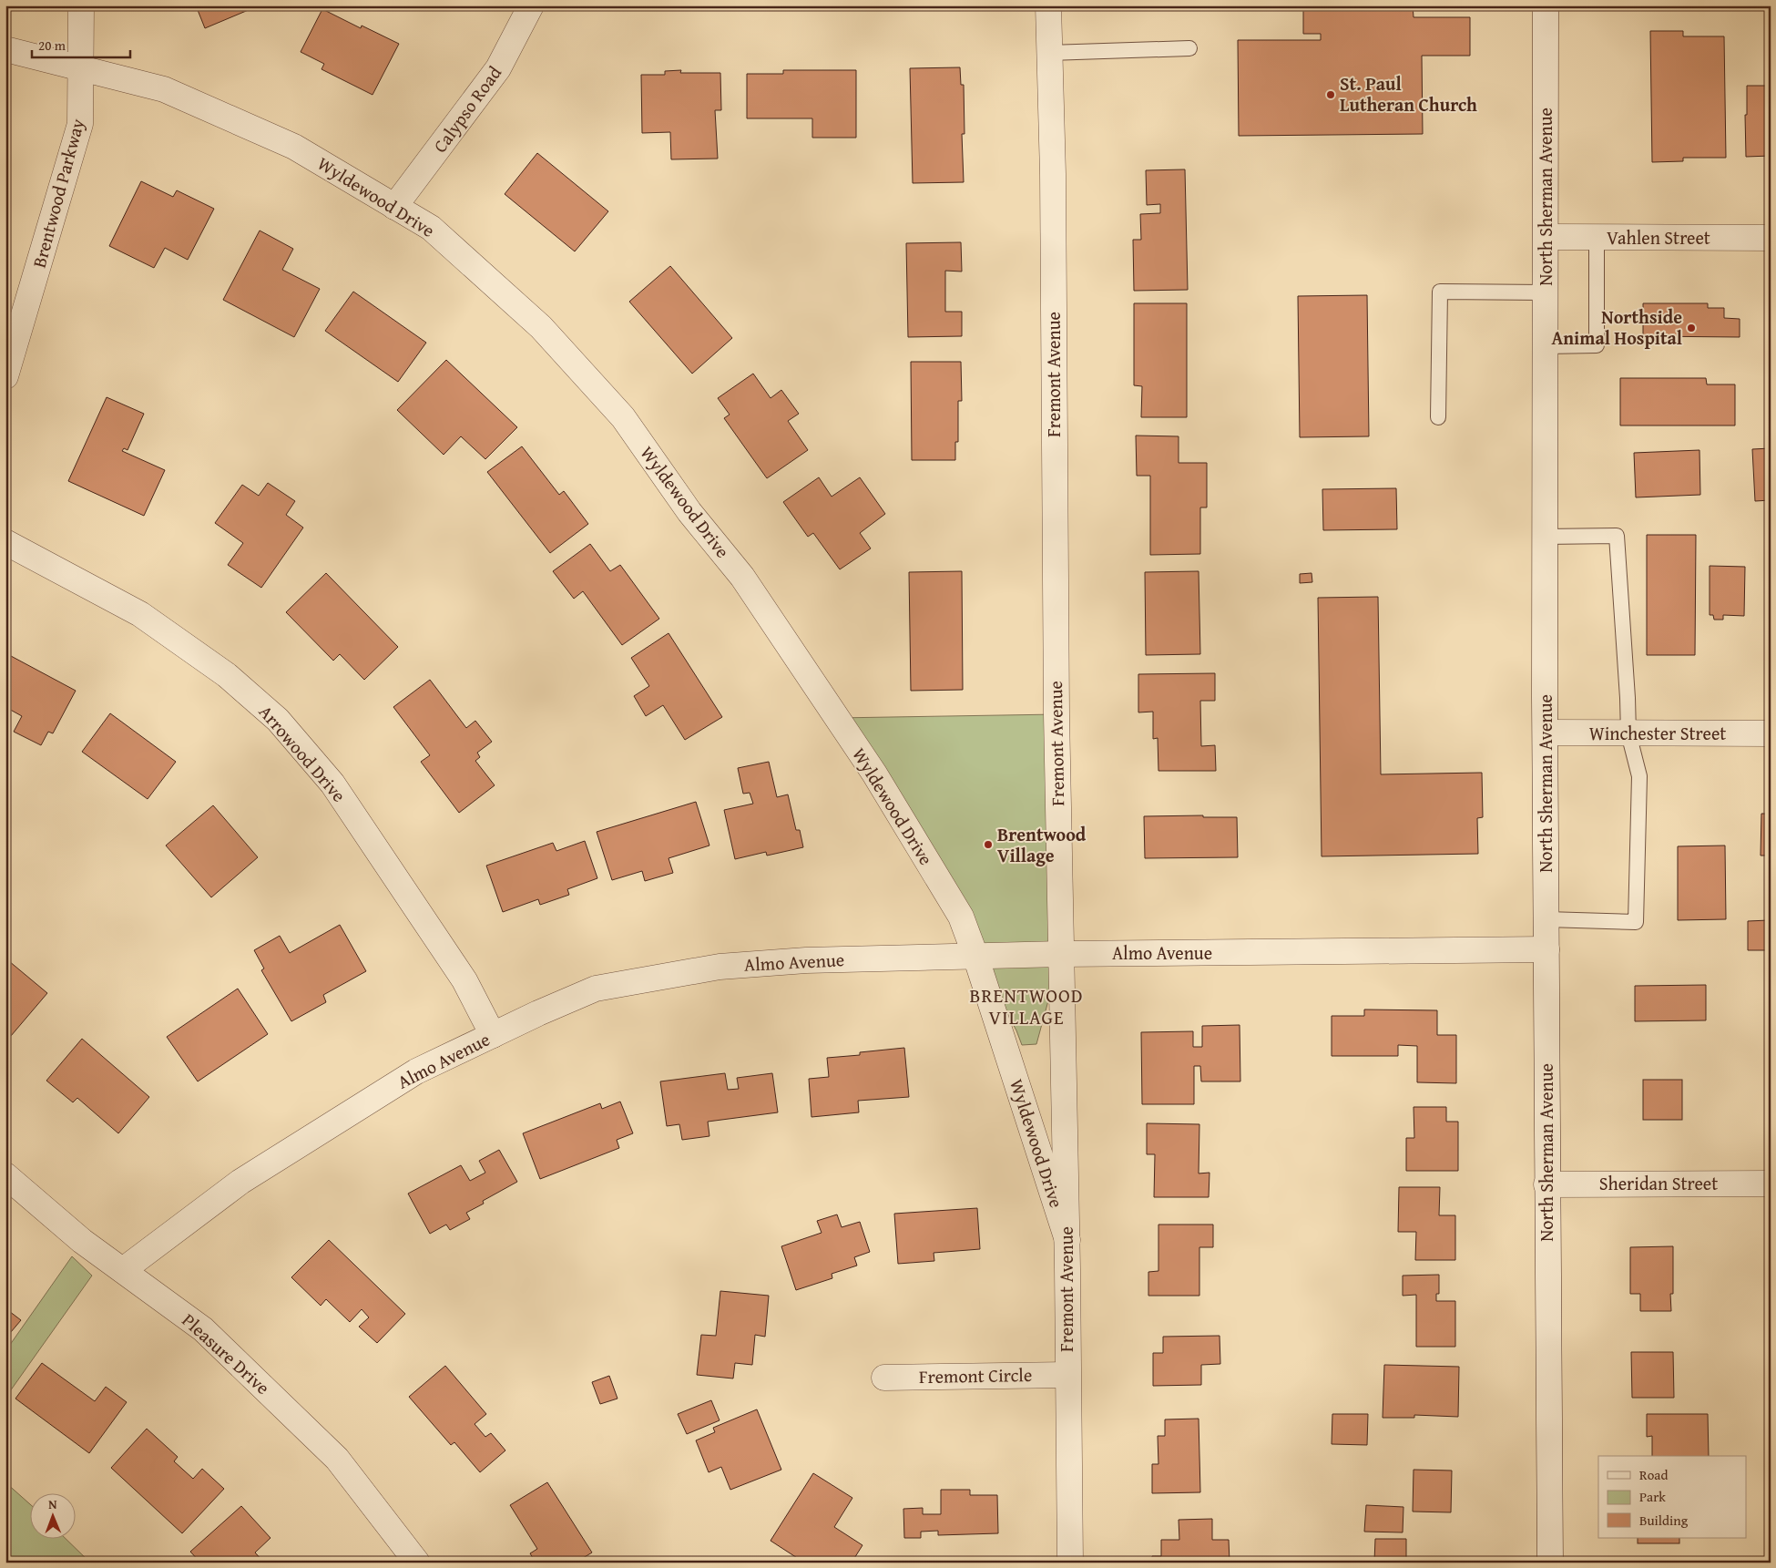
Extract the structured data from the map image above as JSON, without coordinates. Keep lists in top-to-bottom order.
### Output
{
  "streets": {
    "street": [
      "Calypso Road",
      "Brentwood Parkway",
      "Wyldewood Drive",
      "North Sherman Avenue",
      "Vahlen Street",
      "Fremont Avenue",
      "Winchester Street",
      "Arrowood Drive",
      "Almo Avenue",
      "Sheridan Street",
      "Pleasure Drive",
      "Fremont Circle"
    ]
  },
  "crossings": [
    ["Calypso Road", "Wyldewood Drive"],
    ["Brentwood Parkway", "Wyldewood Drive"],
    ["Wyldewood Drive", "Fremont Avenue"],
    ["Wyldewood Drive", "Almo Avenue"],
    ["North Sherman Avenue", "Vahlen Street"],
    ["North Sherman Avenue", "Winchester Street"],
    ["North Sherman Avenue", "Almo Avenue"],
    ["North Sherman Avenue", "Sheridan Street"],
    ["Fremont Avenue", "Almo Avenue"],
    ["Fremont Avenue", "Fremont Circle"],
    ["Arrowood Drive", "Almo Avenue"],
    ["Almo Avenue", "Pleasure Drive"]
  ],
  "districts": ["BRENTWOOD VILLAGE"],
  "places": ["St. Paul Lutheran Church", "Northside Animal Hospital", "Brentwood Village"],
  "legend": ["Road", "Park", "Building"],
  "scale_bar": "20 m",
  "north": "top"
}
